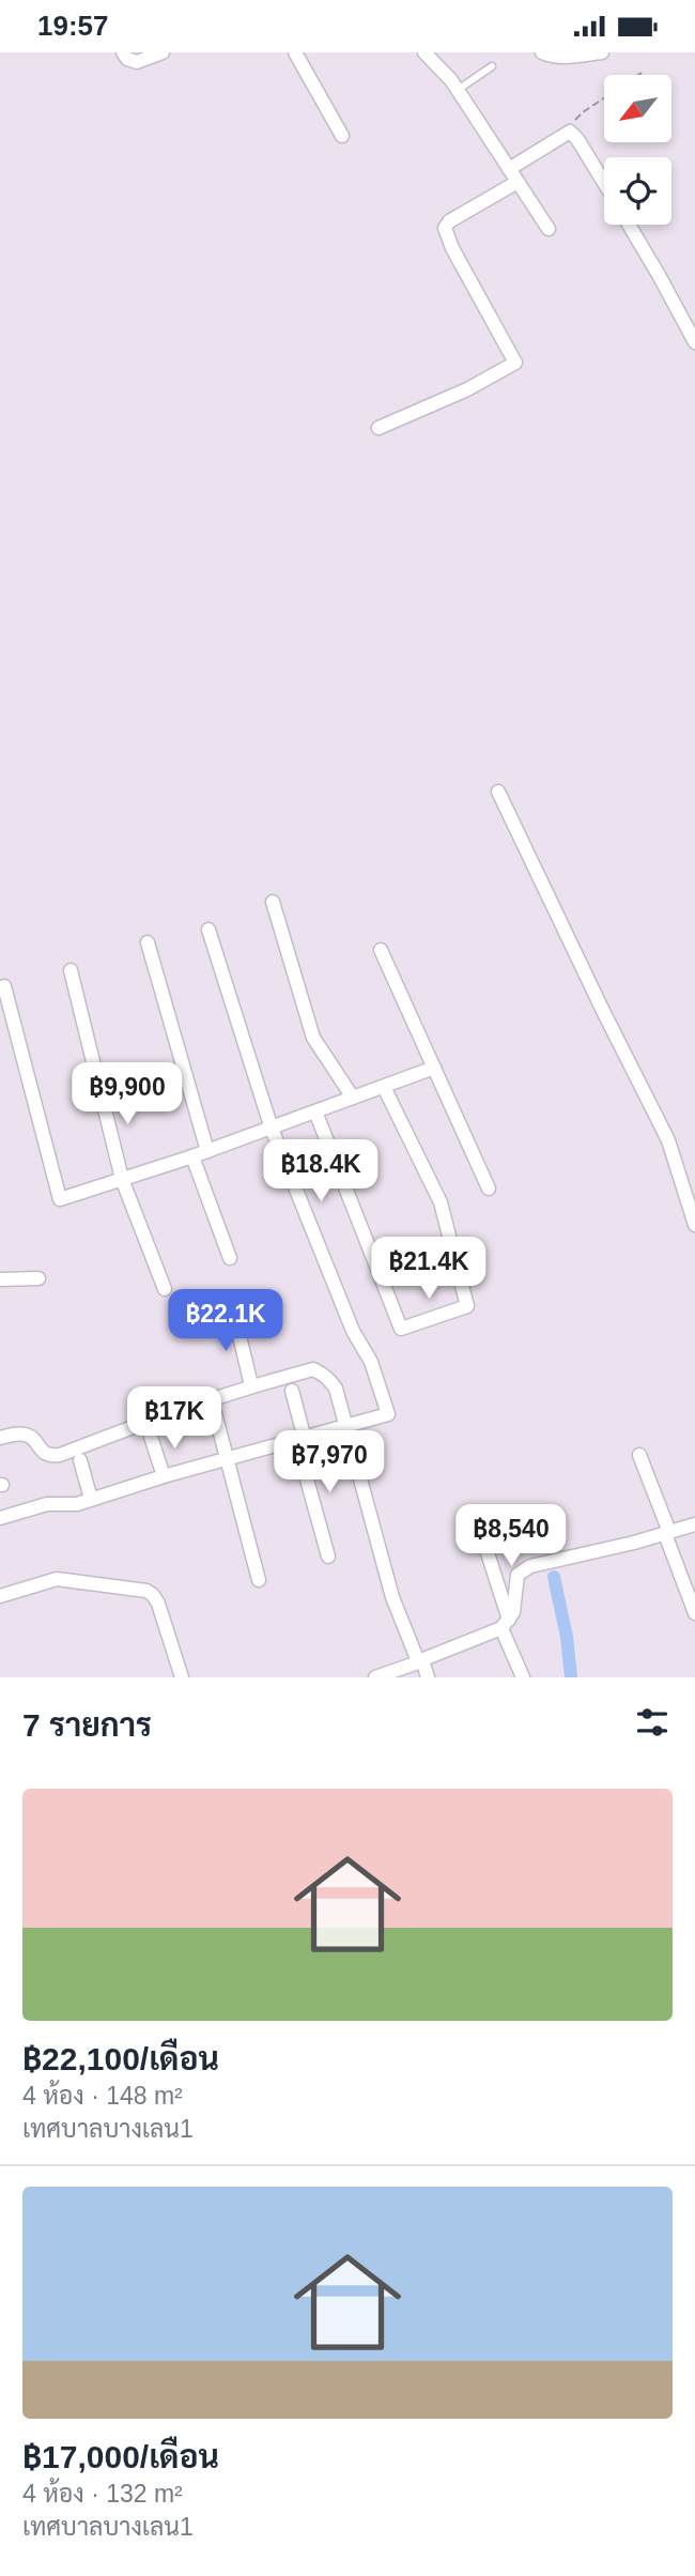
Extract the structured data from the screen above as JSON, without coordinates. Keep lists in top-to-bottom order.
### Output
{
  "north": "bottom left",
  "page": {
    "status": "19:57",
    "price": [
      "฿9,900",
      "฿18.4K",
      "฿21.4K",
      "฿22.1K",
      "฿17K",
      "฿7,970",
      "฿8,540"
    ],
    "heading": "7 รายการ",
    "list": [
      {
        "name": "฿22,100/เดือน",
        "note": "4 ห้อง · 148 m² · เทศบาลบางเลน1"
      },
      {
        "name": "฿17,000/เดือน",
        "note": "4 ห้อง · 132 m² · เทศบาลบางเลน1"
      }
    ]
  }
}
